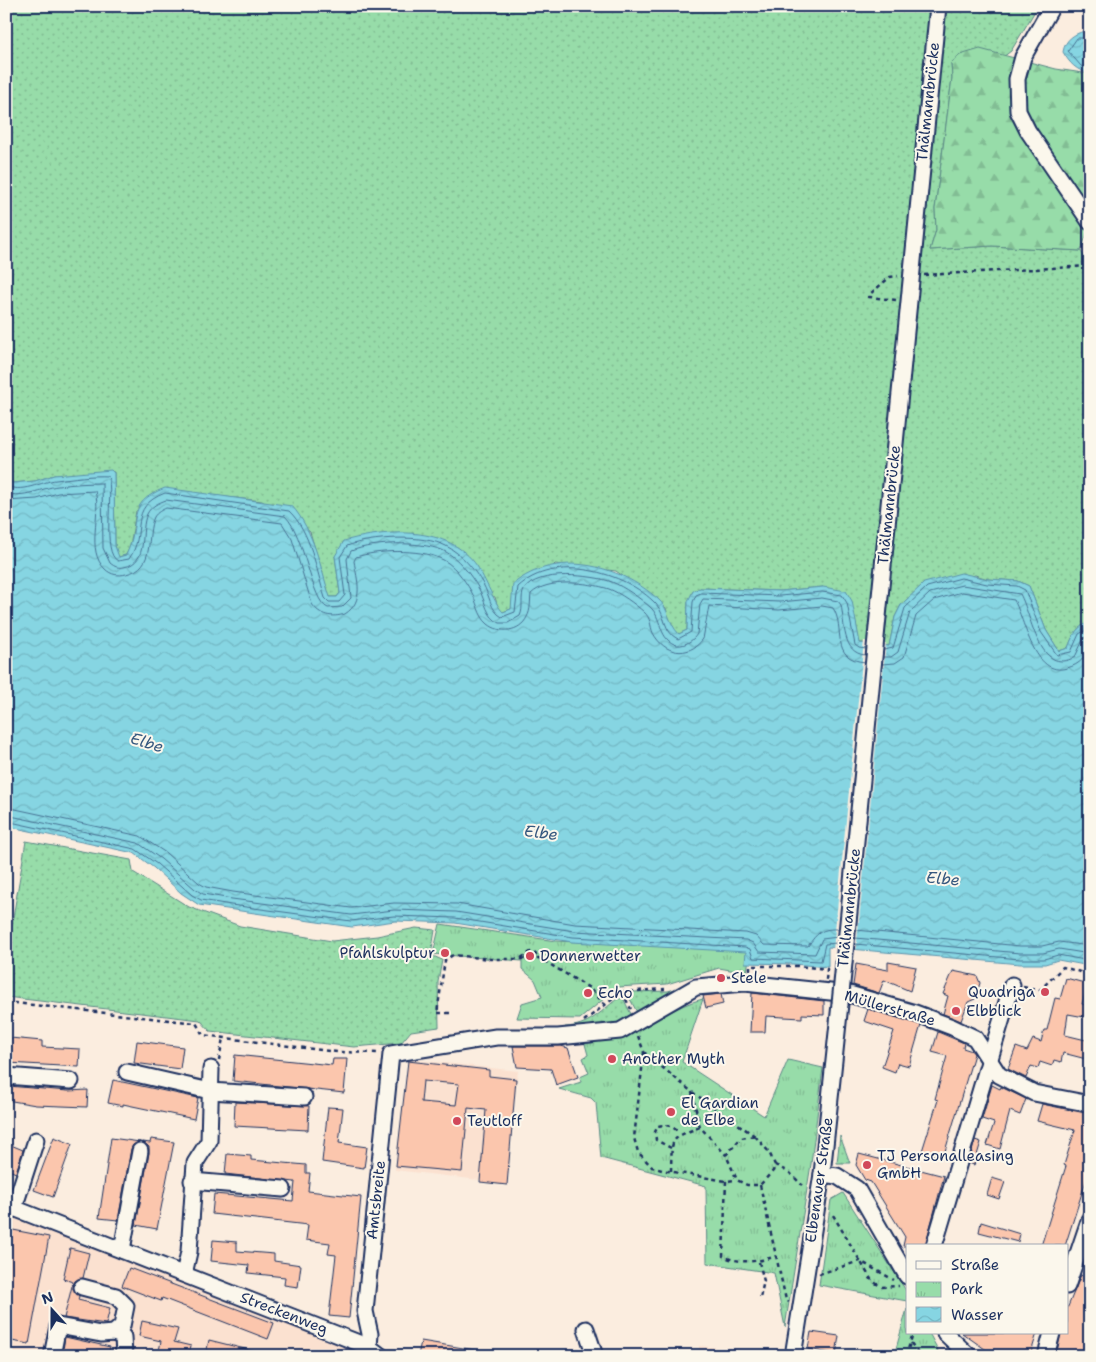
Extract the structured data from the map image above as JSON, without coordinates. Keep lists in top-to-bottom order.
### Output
{
  "streets": {
    "street": [
      "Thälmannbrücke",
      "Müllerstraße",
      "Elbenauer Straße",
      "Amtsbreite",
      "Streckenweg"
    ]
  },
  "crossings": [
    ["Thälmannbrücke", "Elbenauer Straße"],
    ["Müllerstraße", "Amtsbreite"],
    ["Amtsbreite", "Streckenweg"]
  ],
  "water": ["Elbe"],
  "places": [
    "Pfahlskulptur",
    "Donnerwetter",
    "Stele",
    "Quadriga",
    "Echo",
    "Elbblick",
    "Another Myth",
    "El Gardian de Elbe",
    "Teutloff",
    "TJ Personalleasing GmbH"
  ],
  "legend": ["Straße", "Park", "Wasser"],
  "north": "top"
}
